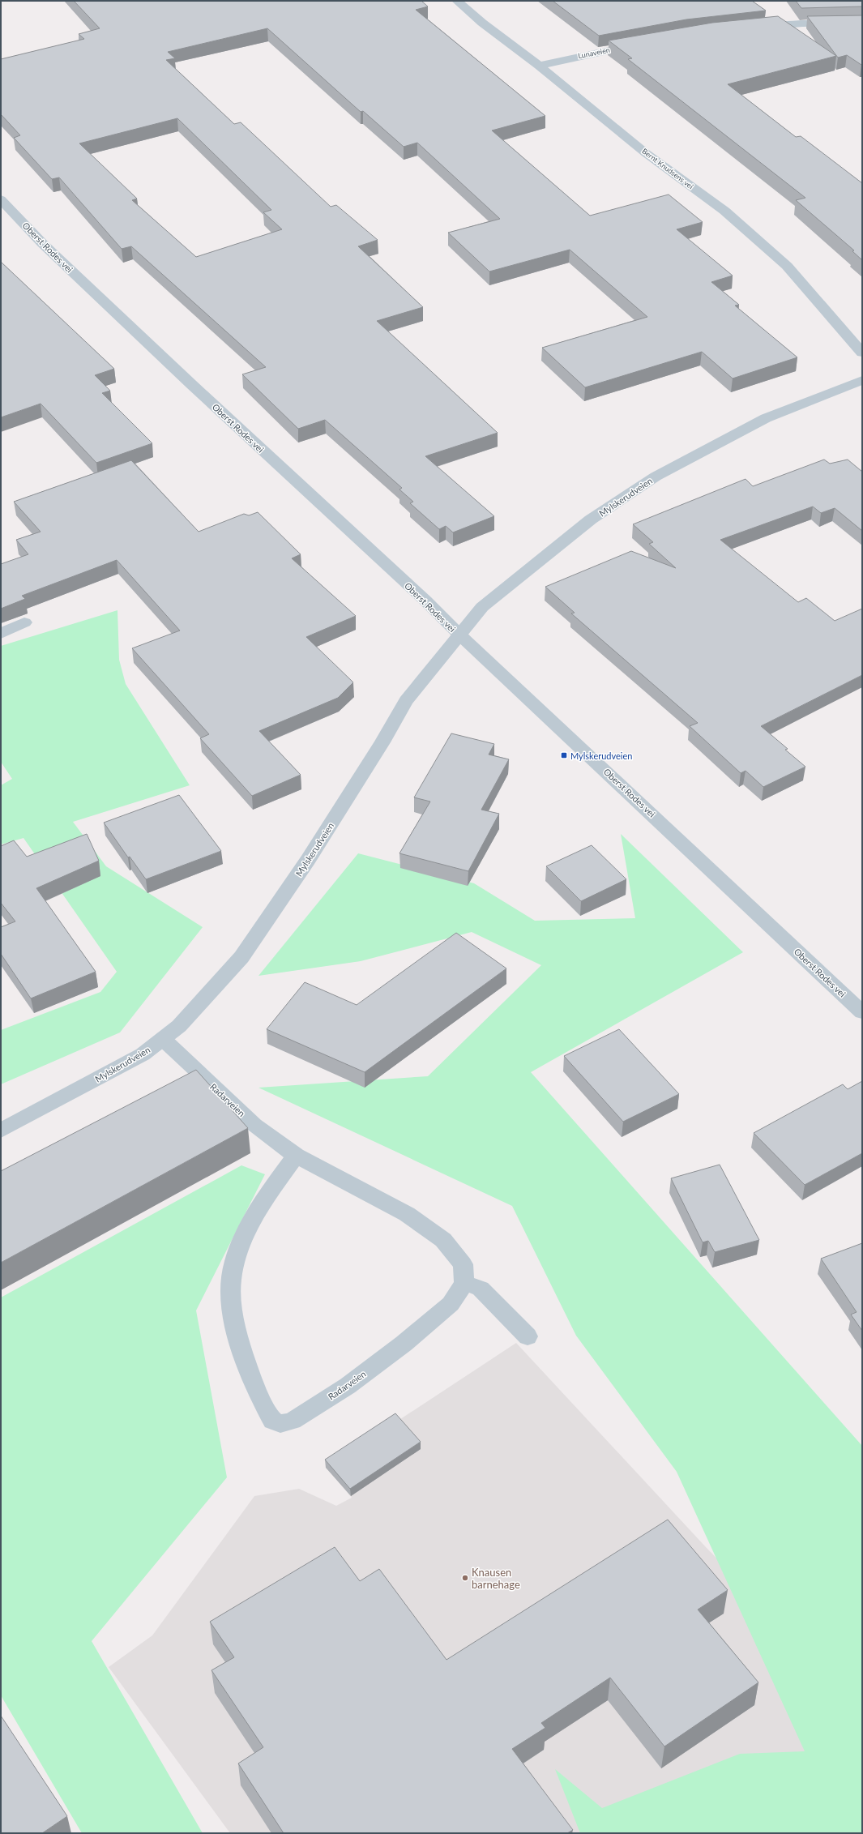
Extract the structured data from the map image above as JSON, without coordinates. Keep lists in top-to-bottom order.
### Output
{
  "streets": {
    "street": [
      "Lunaveien",
      "Bernt Knudsens vei",
      "Oberst Rodes vei",
      "Mylskerudveien",
      "Radarveien"
    ]
  },
  "crossings": [
    ["Lunaveien", "Bernt Knudsens vei"],
    ["Oberst Rodes vei", "Mylskerudveien"],
    ["Mylskerudveien", "Radarveien"]
  ],
  "places": {
    "transit": ["Mylskerudveien"],
    "other": ["Knausen barnehage"]
  }
}
